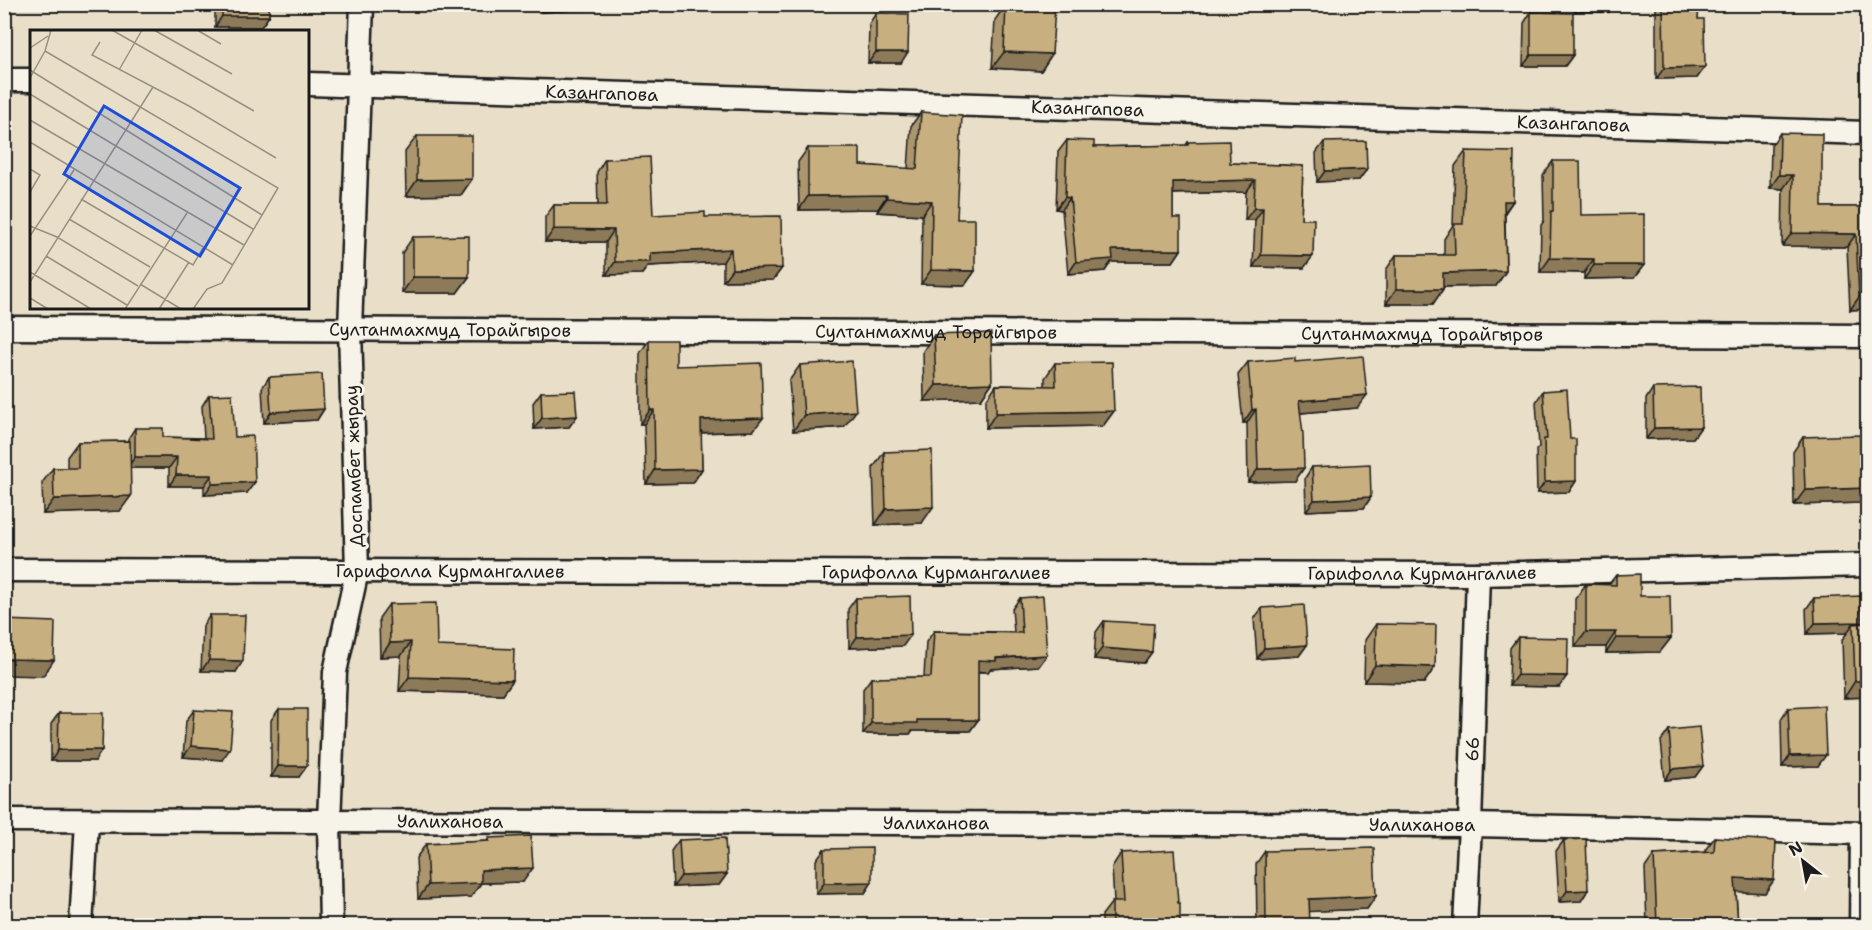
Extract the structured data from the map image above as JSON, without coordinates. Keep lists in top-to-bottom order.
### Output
{
  "streets": {
    "street": [
      "Казангапова",
      "Султанмахмуд Торайгыров",
      "Доспамбет жырау",
      "Гарифолла Курмангалиев",
      "66",
      "Уалиханова"
    ]
  },
  "crossings": [
    ["Казангапова", "Доспамбет жырау"],
    ["Султанмахмуд Торайгыров", "Доспамбет жырау"],
    ["Доспамбет жырау", "Гарифолла Курмангалиев"],
    ["Доспамбет жырау", "Уалиханова"],
    ["Гарифолла Курмангалиев", "66"],
    ["66", "Уалиханова"]
  ],
  "north": "top left"
}
